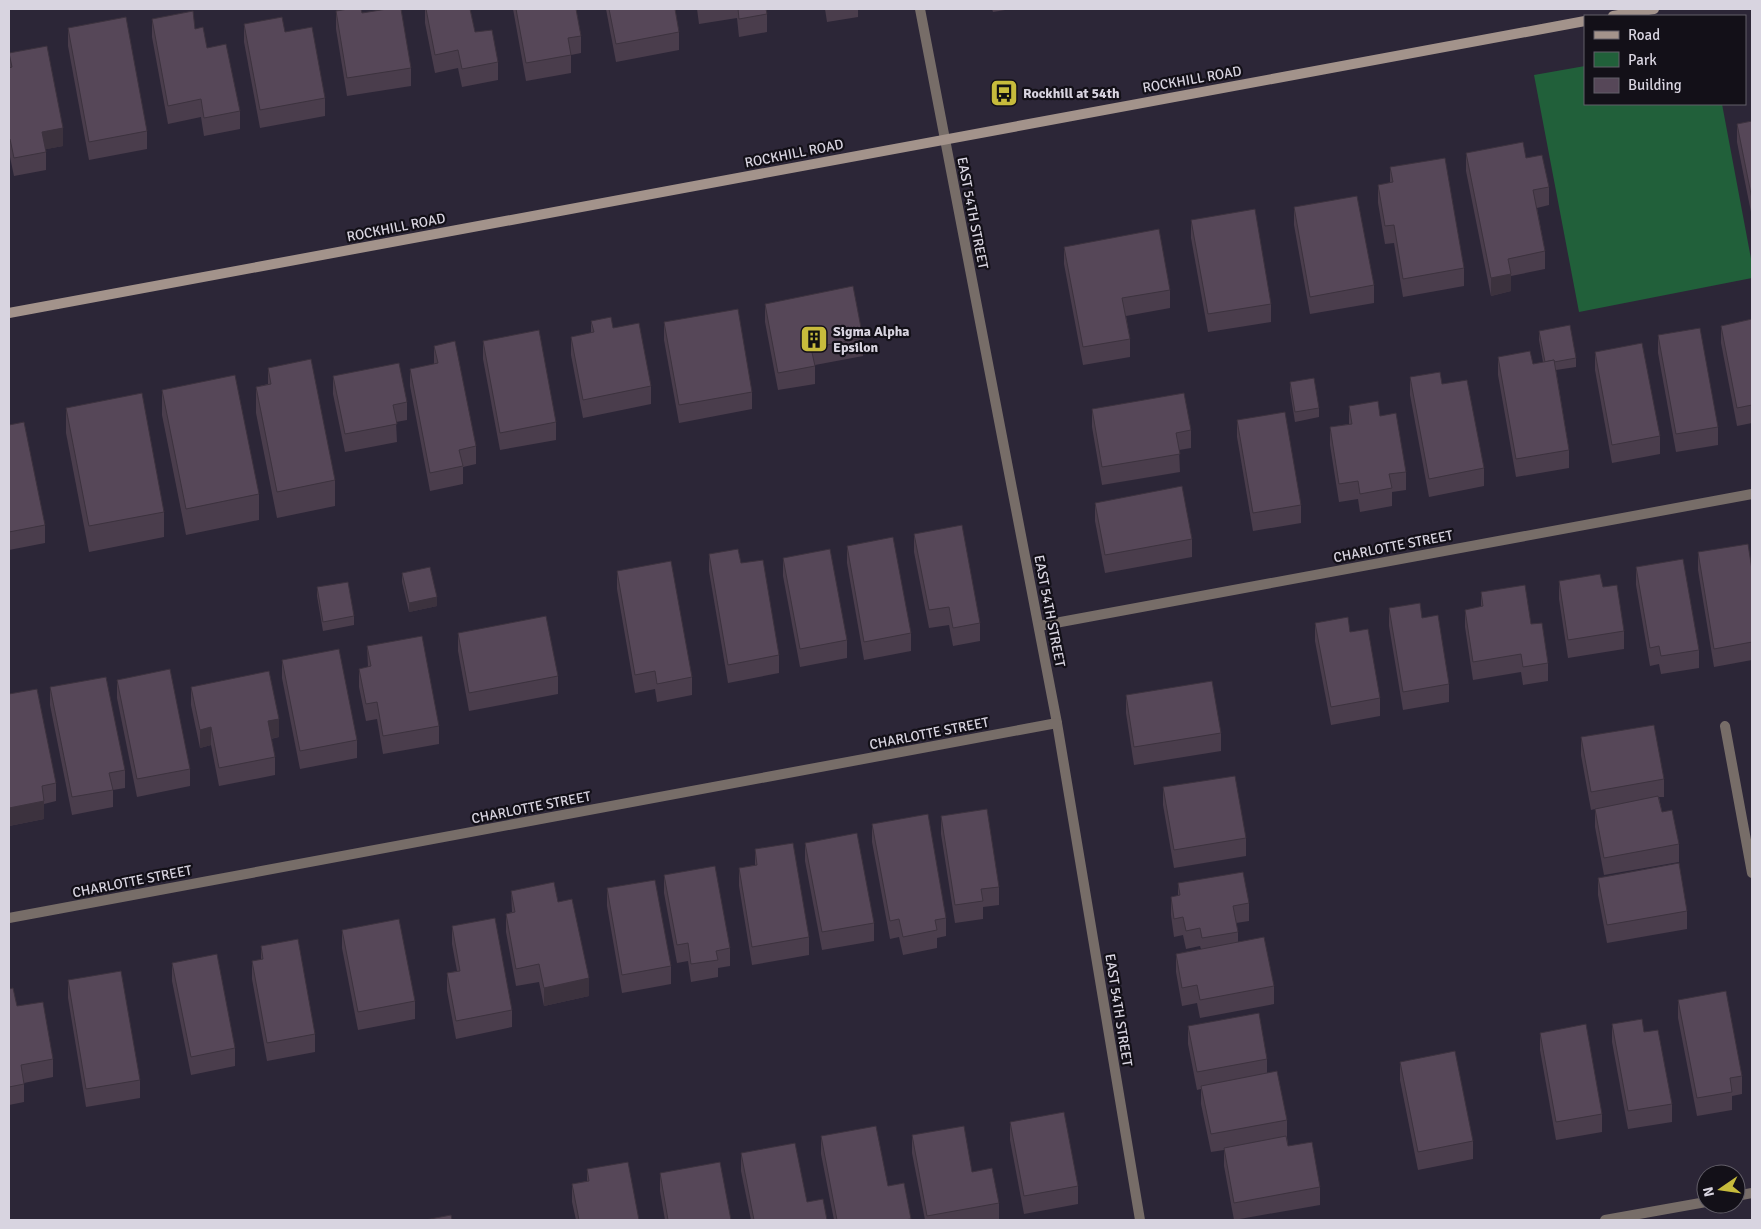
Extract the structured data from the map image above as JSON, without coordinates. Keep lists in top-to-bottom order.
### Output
{
  "streets": {
    "main road": ["ROCKHILL ROAD"],
    "street": ["EAST 54TH STREET", "CHARLOTTE STREET"]
  },
  "crossings": [
    ["ROCKHILL ROAD", "EAST 54TH STREET"],
    ["EAST 54TH STREET", "CHARLOTTE STREET"]
  ],
  "places": {
    "bus stop": ["Rockhill at 54th"],
    "building": ["Sigma Alpha Epsilon"]
  },
  "legend": ["Road", "Park", "Building"],
  "north": "left"
}
